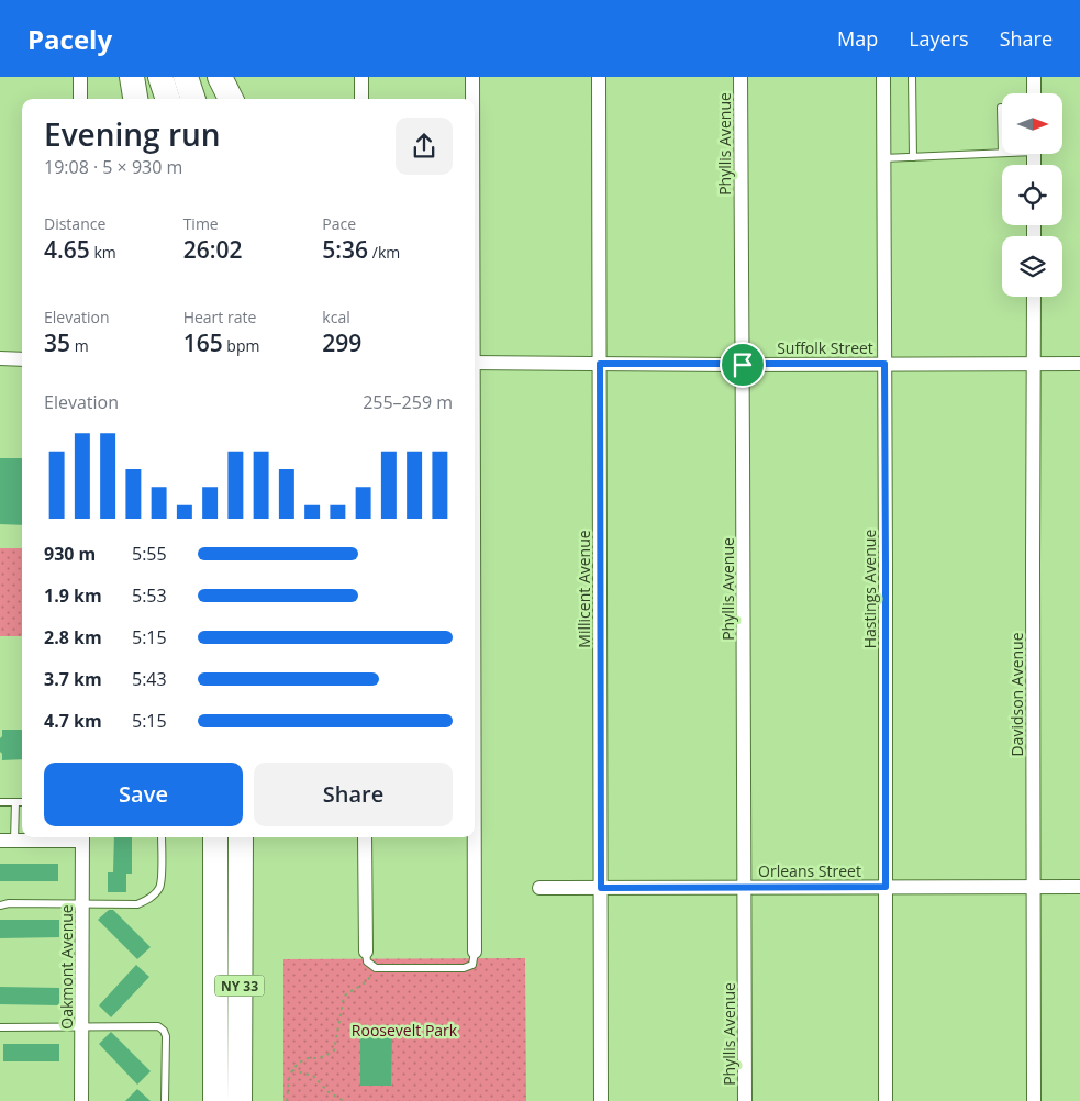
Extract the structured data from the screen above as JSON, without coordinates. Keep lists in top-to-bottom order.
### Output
{
  "streets": {
    "highway": ["NY 33"],
    "street": [
      "Phyllis Avenue",
      "Suffolk Street",
      "Millicent Avenue",
      "Hastings Avenue",
      "Davidson Avenue",
      "Orleans Street",
      "Oakmont Avenue"
    ]
  },
  "crossings": [
    ["Phyllis Avenue", "Suffolk Street"],
    ["Phyllis Avenue", "Orleans Street"],
    ["Suffolk Street", "Millicent Avenue"],
    ["Suffolk Street", "Hastings Avenue"],
    ["Suffolk Street", "Davidson Avenue"],
    ["Millicent Avenue", "Orleans Street"],
    ["Hastings Avenue", "Orleans Street"],
    ["Davidson Avenue", "Orleans Street"]
  ],
  "parks": ["Roosevelt Park"],
  "north": "right",
  "page": {
    "header": "Pacely",
    "nav": ["Map", "Layers", "Share"],
    "heading": ["Evening run", "19:08 · 5 × 930 m"],
    "stats": [
      ["Distance", "4.65 km"],
      ["Time", "26:02"],
      ["Pace", "5:36 /km"],
      ["Elevation", "35 m"],
      ["Heart rate", "165 bpm"],
      ["kcal", "299"]
    ],
    "chart": ["Elevation", "255–259 m"],
    "list": [
      {
        "name": "930 m",
        "note": "5:55"
      },
      {
        "name": "1.9 km",
        "note": "5:53"
      },
      {
        "name": "2.8 km",
        "note": "5:15"
      },
      {
        "name": "3.7 km",
        "note": "5:43"
      },
      {
        "name": "4.7 km",
        "note": "5:15"
      }
    ],
    "buttons": ["Save", "Share"]
  }
}
